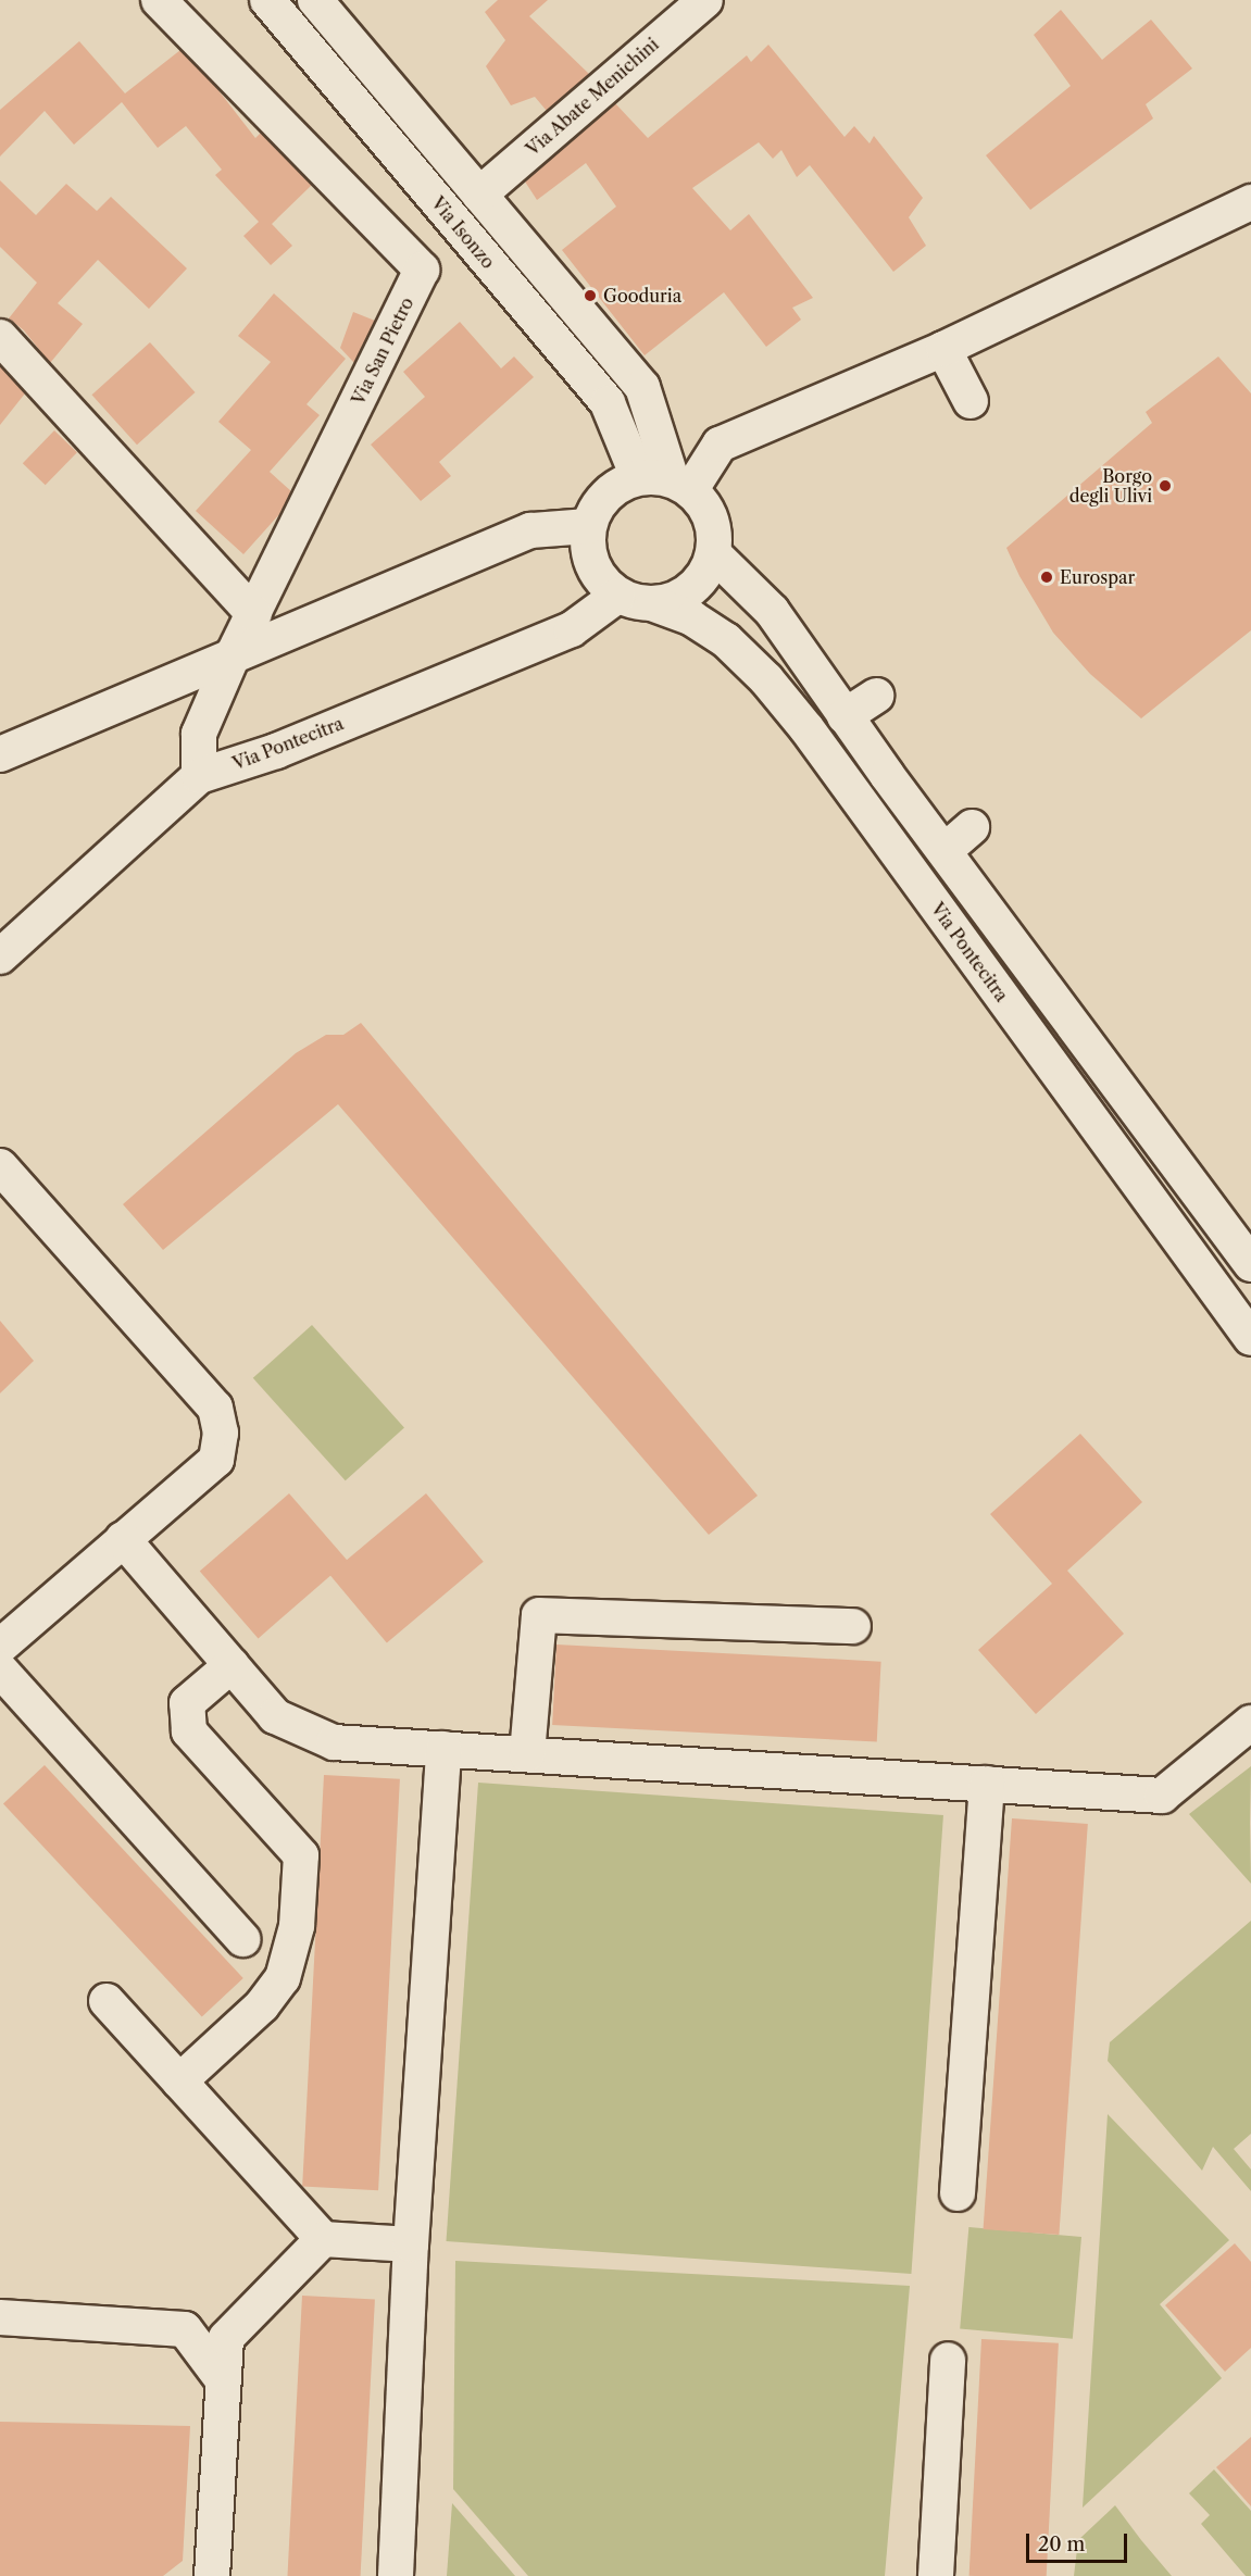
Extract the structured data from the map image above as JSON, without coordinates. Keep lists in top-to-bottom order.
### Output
{
  "streets": {
    "street": [
      "Via Abate Menichini",
      "Via Isonzo",
      "Via San Pietro",
      "Via Pontecitra"
    ]
  },
  "crossings": [
    ["Via Abate Menichini", "Via Isonzo"],
    ["Via Isonzo", "Via Pontecitra"],
    ["Via San Pietro", "Via Pontecitra"]
  ],
  "places": ["Gooduria", "Borgo degli Ulivi", "Eurospar"],
  "scale_bar": "20 m"
}
